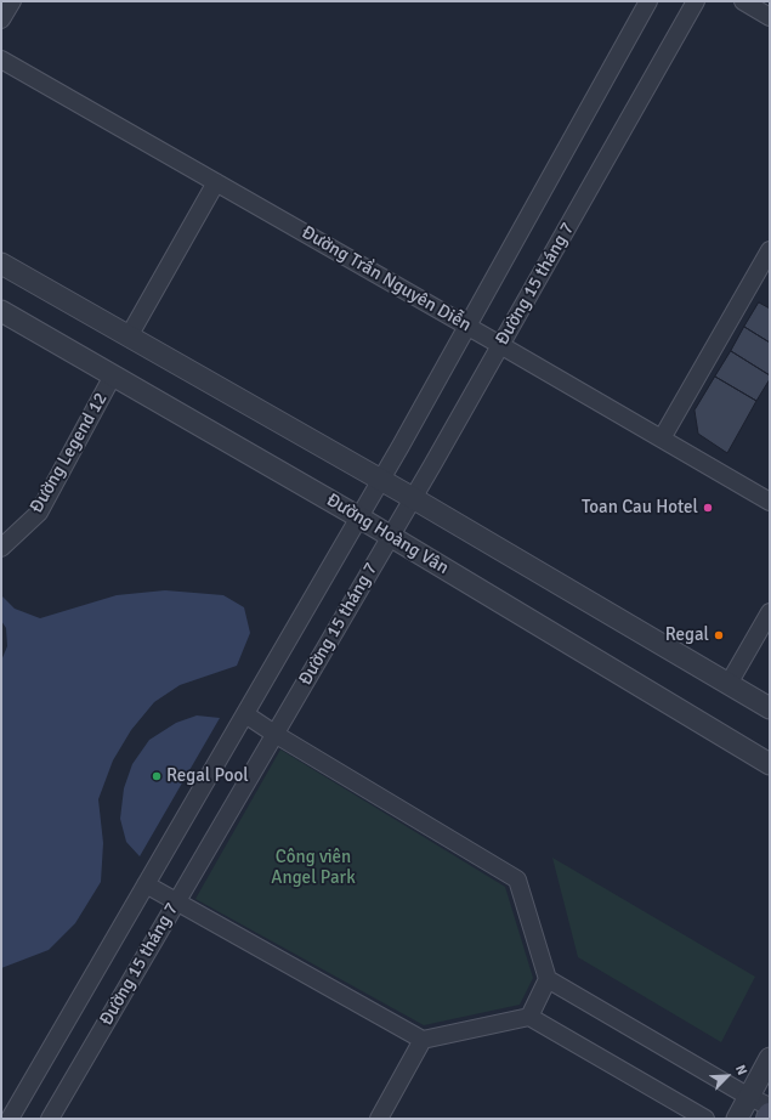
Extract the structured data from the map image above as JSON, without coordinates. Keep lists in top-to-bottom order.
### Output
{
  "streets": {
    "street": [
      "Đường Trần Nguyên Diễn",
      "Đường 15 tháng 7",
      "Đường Legend 12",
      "Đường Hoàng Vân"
    ]
  },
  "crossings": [
    ["Đường Trần Nguyên Diễn", "Đường 15 tháng 7"],
    ["Đường 15 tháng 7", "Đường Hoàng Vân"],
    ["Đường Legend 12", "Đường Hoàng Vân"]
  ],
  "parks": ["Công viên Angel Park"],
  "places": ["Toan Cau Hotel", "Regal", "Regal Pool"],
  "north": "top right"
}
